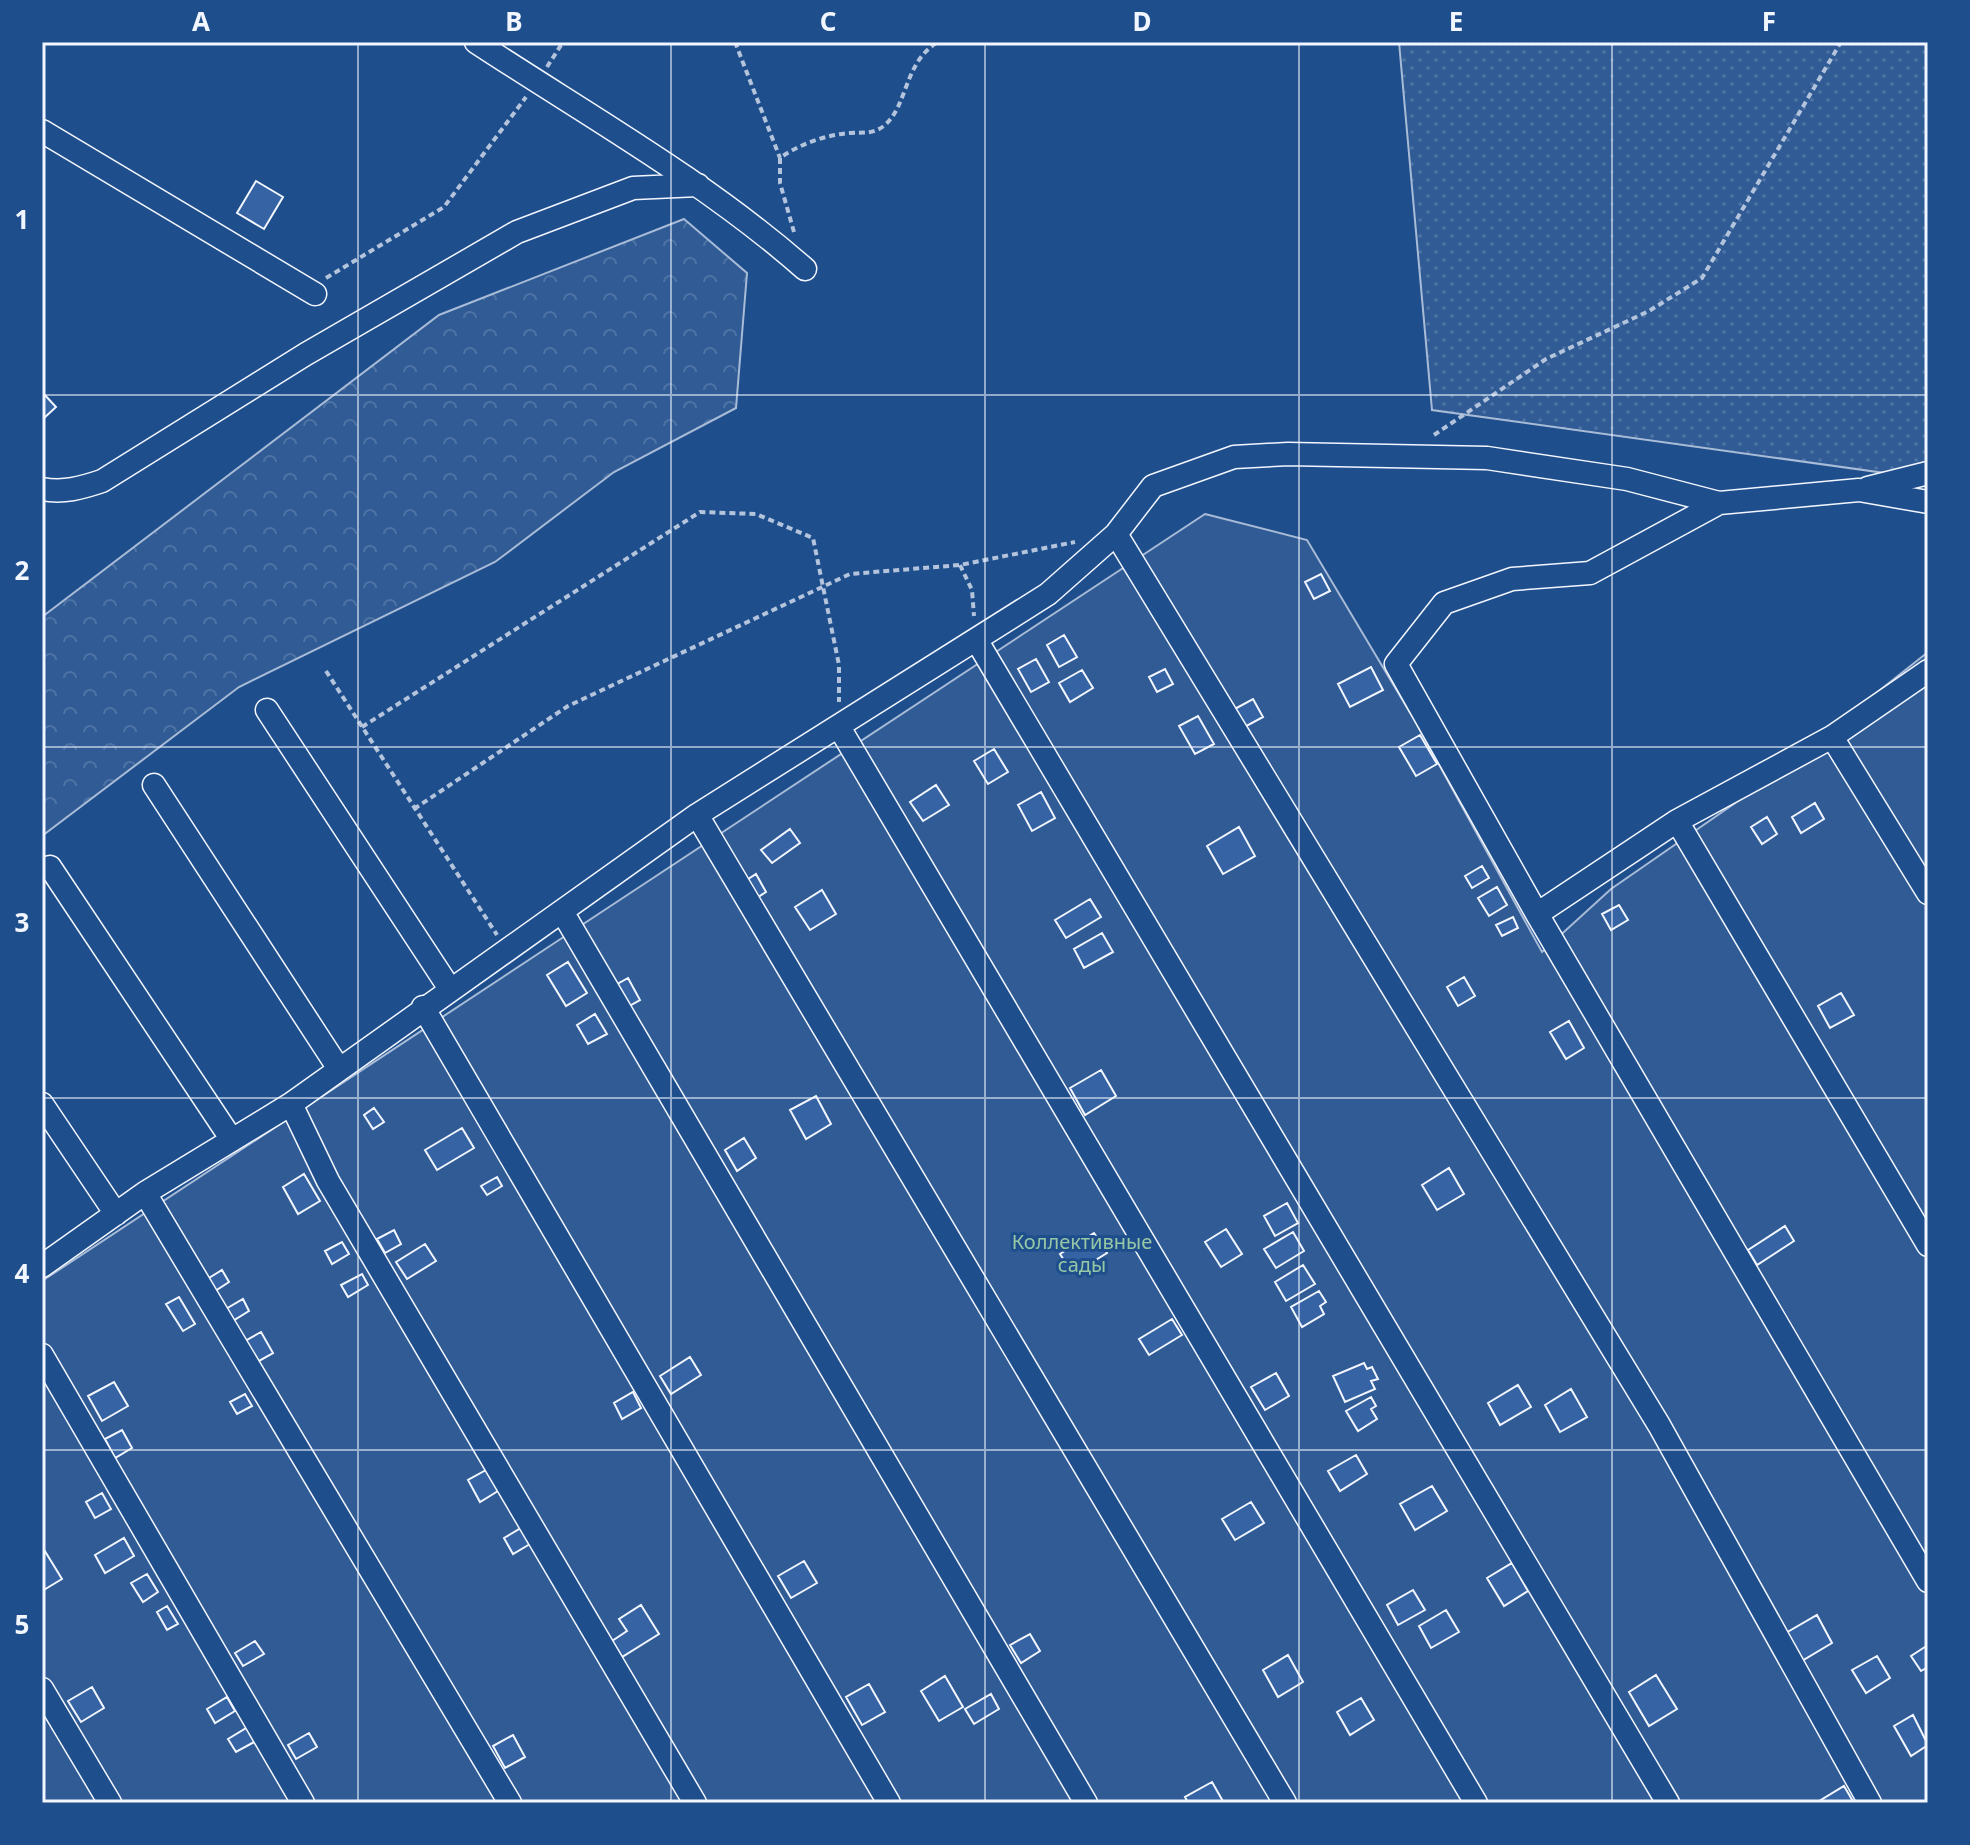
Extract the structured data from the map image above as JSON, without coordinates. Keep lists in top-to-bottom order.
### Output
{
  "parks": ["Коллективные сады"],
  "grid": {
    "columns": [
      "A",
      "B",
      "C",
      "D",
      "E",
      "F"
    ],
    "rows": [
      "1",
      "2",
      "3",
      "4",
      "5"
    ]
  }
}
